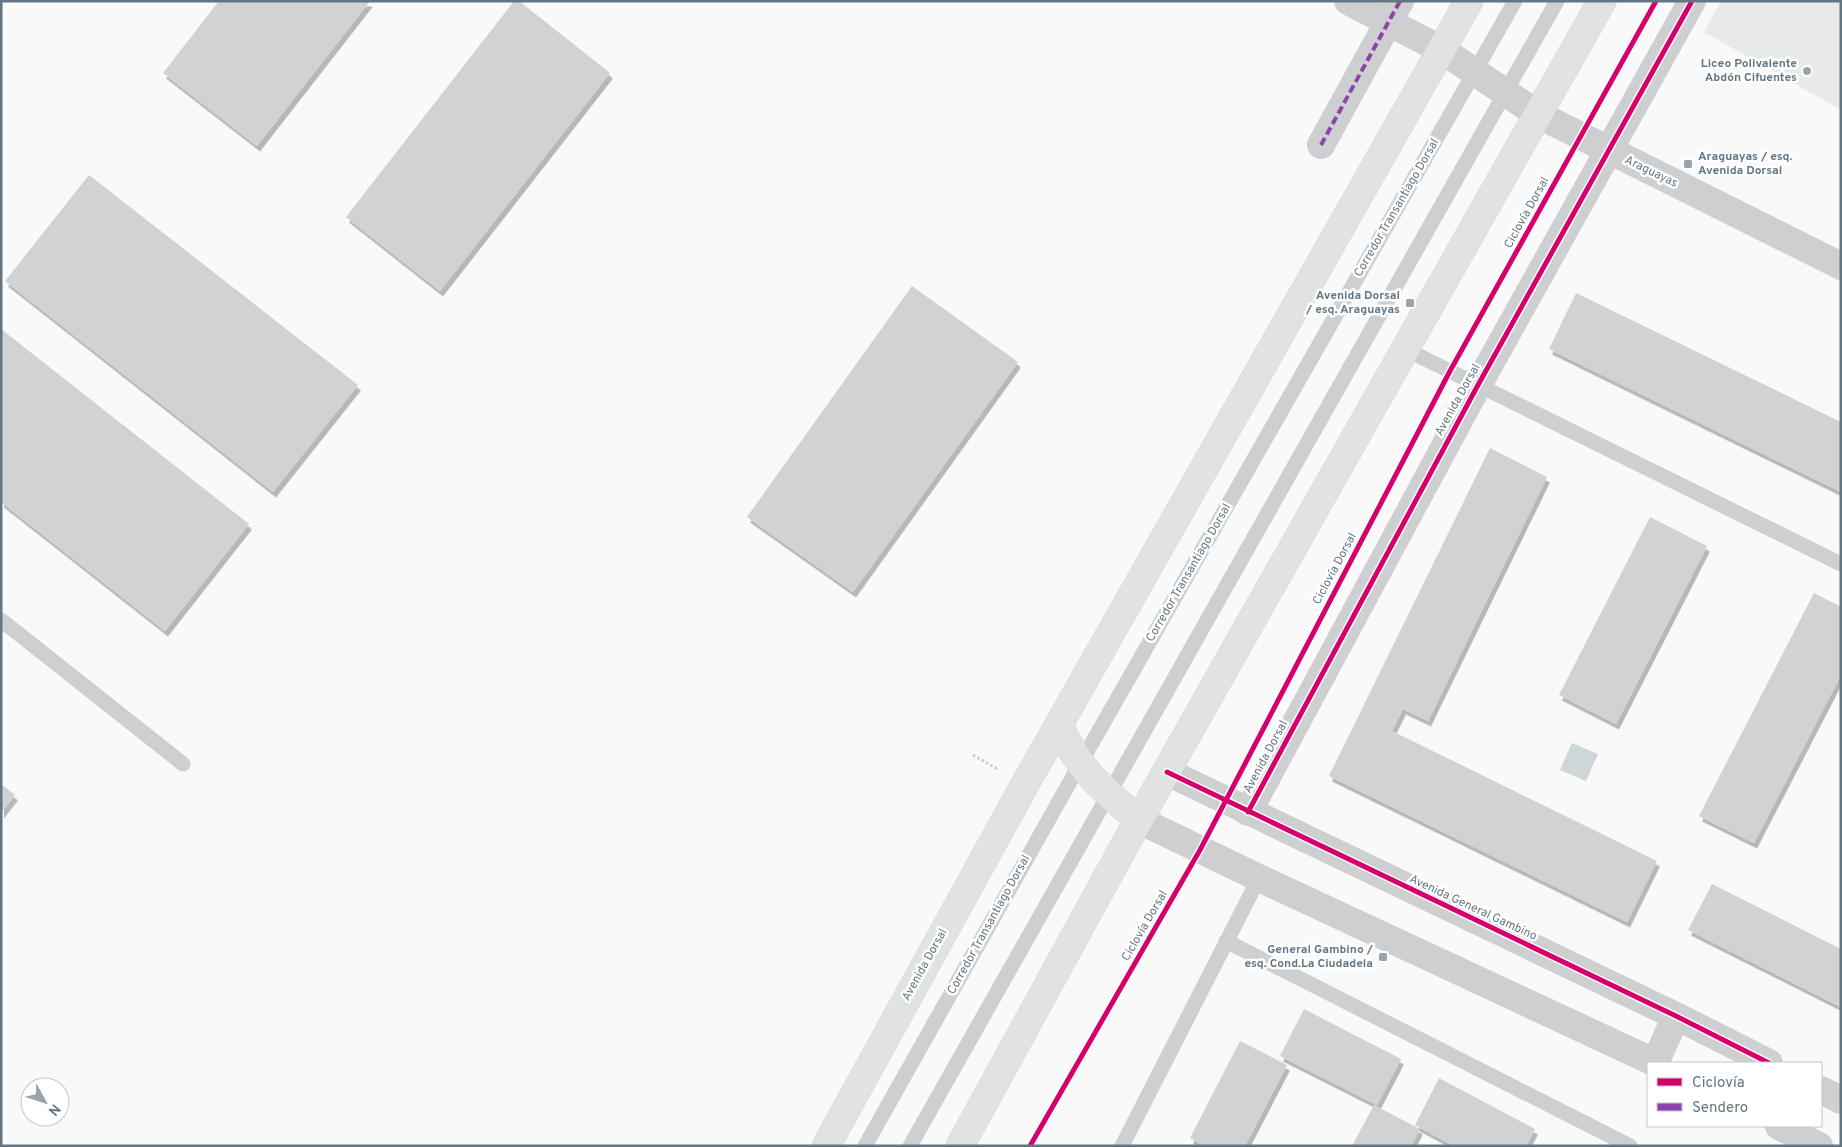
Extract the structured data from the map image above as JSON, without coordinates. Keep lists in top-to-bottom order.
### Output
{
  "streets": {
    "main road": ["Avenida Dorsal"],
    "street": ["Araguayas", "Avenida General Gambino"],
    "lane": ["Corredor Transantiago Dorsal"],
    "cycle path": ["Ciclovía Dorsal"]
  },
  "crossings": [
    ["Araguayas", "Corredor Transantiago Dorsal"],
    ["Araguayas", "Avenida Dorsal"],
    ["Avenida Dorsal", "Avenida General Gambino"]
  ],
  "places": {
    "other": ["Liceo Polivalente Abdón Cifuentes"],
    "transit": ["Araguayas / esq. Avenida Dorsal", "Avenida Dorsal / esq. Araguayas", "General Gambino / esq. Cond.La Ciudadela"]
  },
  "legend": ["Ciclovía", "Sendero"],
  "north": "bottom right"
}
